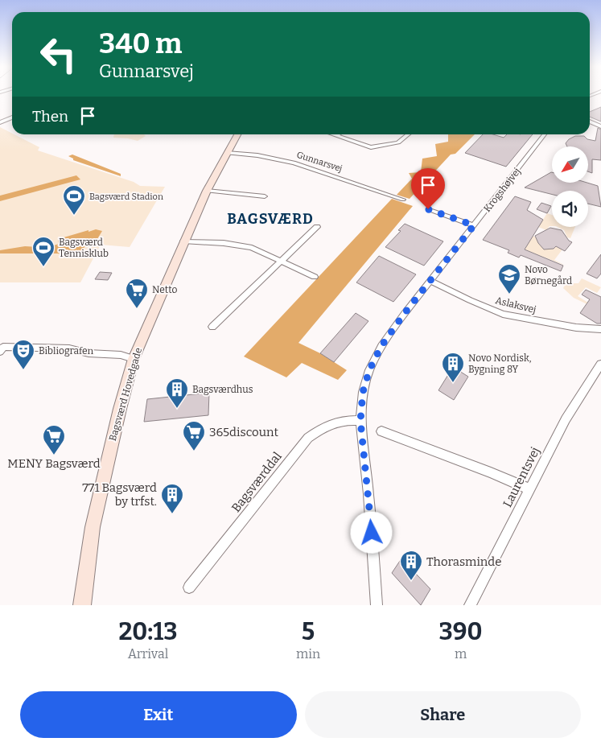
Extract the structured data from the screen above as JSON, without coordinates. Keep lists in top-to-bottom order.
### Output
{
  "streets": {
    "street": [
      "Gunnarsvej",
      "Krogshøjvej",
      "Aslaksvej",
      "Bagsværd Hovedgade",
      "Laurentsvej",
      "Bagsværddal"
    ]
  },
  "crossings": [
    ["Gunnarsvej", "Bagsværd Hovedgade"],
    ["Krogshøjvej", "Aslaksvej"],
    ["Krogshøjvej", "Bagsværddal"]
  ],
  "districts": ["BAGSVÆRD"],
  "places": {
    "sports": ["Bagsværd Stadion", "Bagsværd Tennisklub"],
    "school or university": ["Novo Børnegård"],
    "supermarket": ["Netto", "365discount", "MENY Bagsværd"],
    "theatre": ["Bibliografen"],
    "building": [
      "Novo Nordisk, Bygning 8Y",
      "Bagsværdhus",
      "771 Bagsværd by trfst.",
      "Thorasminde"
    ]
  },
  "north": "bottom left",
  "page": {
    "turn": ["340 m", "Gunnarsvej"],
    "then": "Then",
    "eta": [
      "20:13",
      "Arrival",
      "5",
      "min",
      "390",
      "m"
    ],
    "buttons": ["Exit", "Share"]
  }
}
